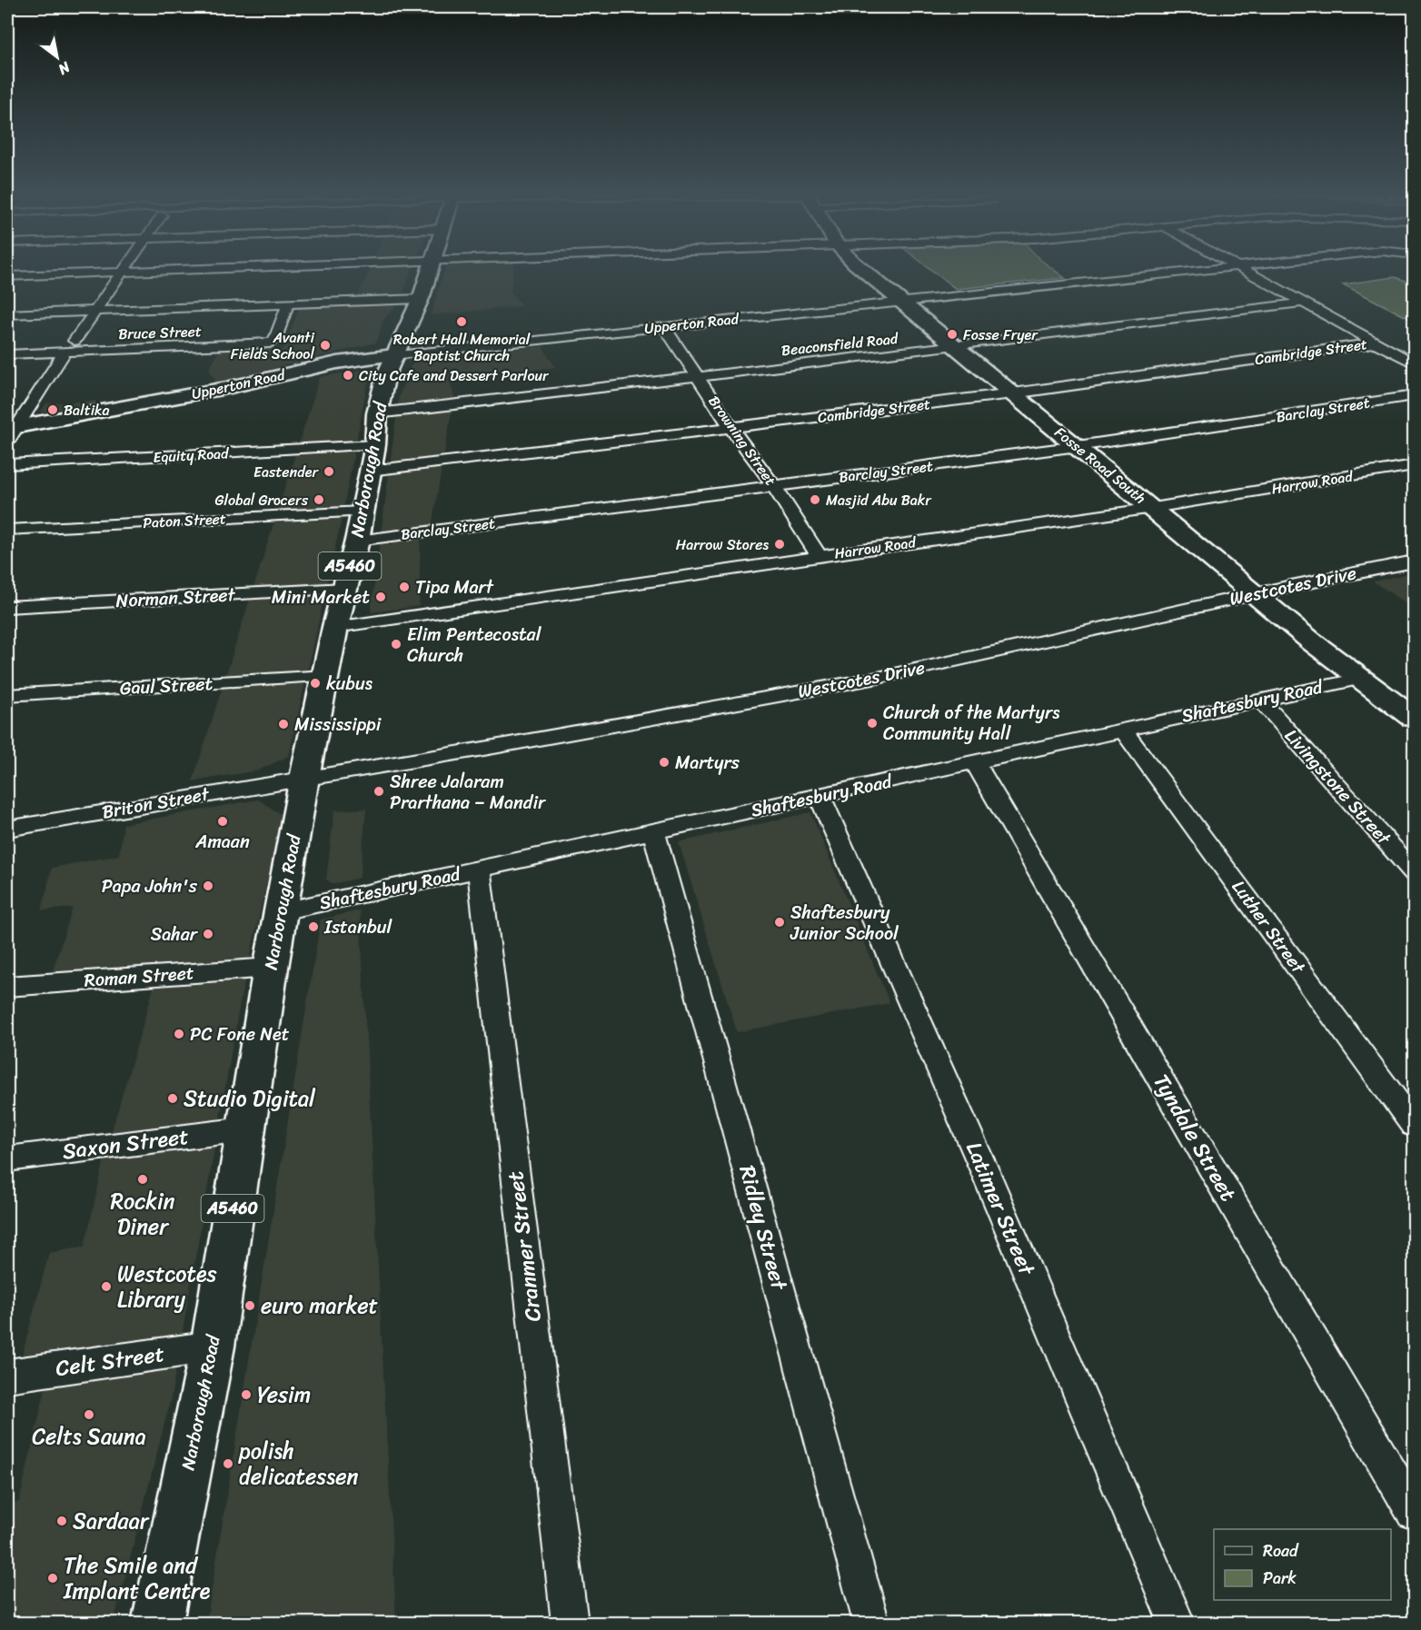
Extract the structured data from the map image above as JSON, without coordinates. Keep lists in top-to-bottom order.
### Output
{
  "streets": {
    "main road": [
      "Upperton Road",
      "Fosse Road South",
      "Narborough Road",
      "A5460"
    ],
    "street": [
      "Bruce Street",
      "Beaconsfield Road",
      "Cambridge Street",
      "Barclay Street",
      "Browning Street",
      "Equity Road",
      "Harrow Road",
      "Paton Street",
      "Westcotes Drive",
      "Norman Street",
      "Gaul Street",
      "Shaftesbury Road",
      "Livingstone Street",
      "Briton Street",
      "Luther Street",
      "Roman Street",
      "Tyndale Street",
      "Saxon Street",
      "Latimer Street",
      "Ridley Street",
      "Cranmer Street",
      "Celt Street"
    ]
  },
  "crossings": [
    ["Upperton Road", "Browning Street"],
    ["Upperton Road", "Fosse Road South"],
    ["Upperton Road", "Narborough Road"],
    ["Beaconsfield Road", "Browning Street"],
    ["Beaconsfield Road", "Fosse Road South"],
    ["Beaconsfield Road", "Narborough Road"],
    ["Cambridge Street", "Browning Street"],
    ["Cambridge Street", "Fosse Road South"],
    ["Cambridge Street", "Narborough Road"],
    ["Barclay Street", "Browning Street"],
    ["Barclay Street", "Fosse Road South"],
    ["Barclay Street", "Narborough Road"],
    ["Browning Street", "Harrow Road"],
    ["Equity Road", "Narborough Road"],
    ["Fosse Road South", "Harrow Road"],
    ["Fosse Road South", "Westcotes Drive"],
    ["Fosse Road South", "Shaftesbury Road"],
    ["Narborough Road", "Harrow Road"],
    ["Narborough Road", "Paton Street"],
    ["Narborough Road", "Westcotes Drive"],
    ["Narborough Road", "Norman Street"],
    ["Narborough Road", "Gaul Street"],
    ["Narborough Road", "Shaftesbury Road"],
    ["Narborough Road", "Briton Street"],
    ["Narborough Road", "Roman Street"],
    ["Narborough Road", "Saxon Street"],
    ["Narborough Road", "Celt Street"],
    ["Westcotes Drive", "Briton Street"],
    ["Shaftesbury Road", "Livingstone Street"],
    ["Shaftesbury Road", "Luther Street"],
    ["Shaftesbury Road", "Tyndale Street"],
    ["Shaftesbury Road", "Latimer Street"],
    ["Shaftesbury Road", "Ridley Street"],
    ["Shaftesbury Road", "Cranmer Street"]
  ],
  "places": [
    "Robert Hall Memorial Baptist Church",
    "Fosse Fryer",
    "Avanti Fields School",
    "City Cafe and Dessert Parlour",
    "Baltika",
    "Eastender",
    "Global Grocers",
    "Masjid Abu Bakr",
    "Harrow Stores",
    "Tipa Mart",
    "Mini Market",
    "Elim Pentecostal Church",
    "kubus",
    "Church of the Martyrs Community Hall",
    "Mississippi",
    "Martyrs",
    "Shree Jalaram Prarthana – Mandir",
    "Amaan",
    "Papa John's",
    "Shaftesbury Junior School",
    "Istanbul",
    "Sahar",
    "PC Fone Net",
    "Studio Digital",
    "Rockin Diner",
    "Westcotes Library",
    "euro market",
    "Yesim",
    "Celts Sauna",
    "polish delicatessen",
    "Sardaar",
    "The Smile and Implant Centre"
  ],
  "legend": ["Road", "Park"],
  "north": "bottom right"
}
